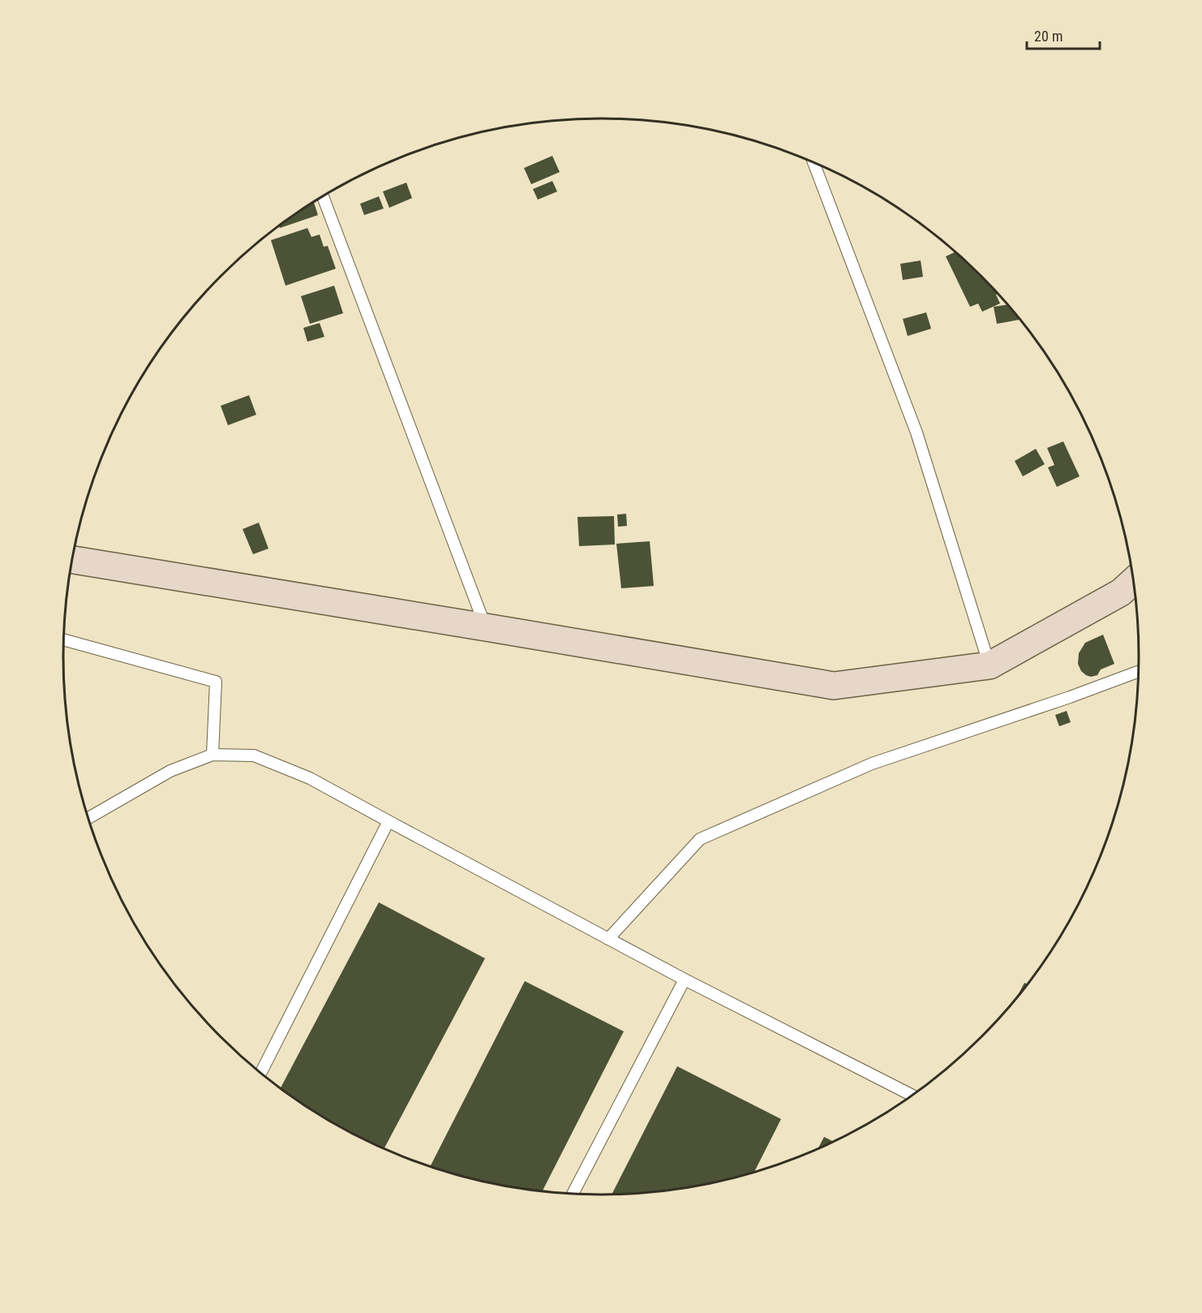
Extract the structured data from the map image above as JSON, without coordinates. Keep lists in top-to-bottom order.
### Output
{
  "scale_bar": "20 m"
}
